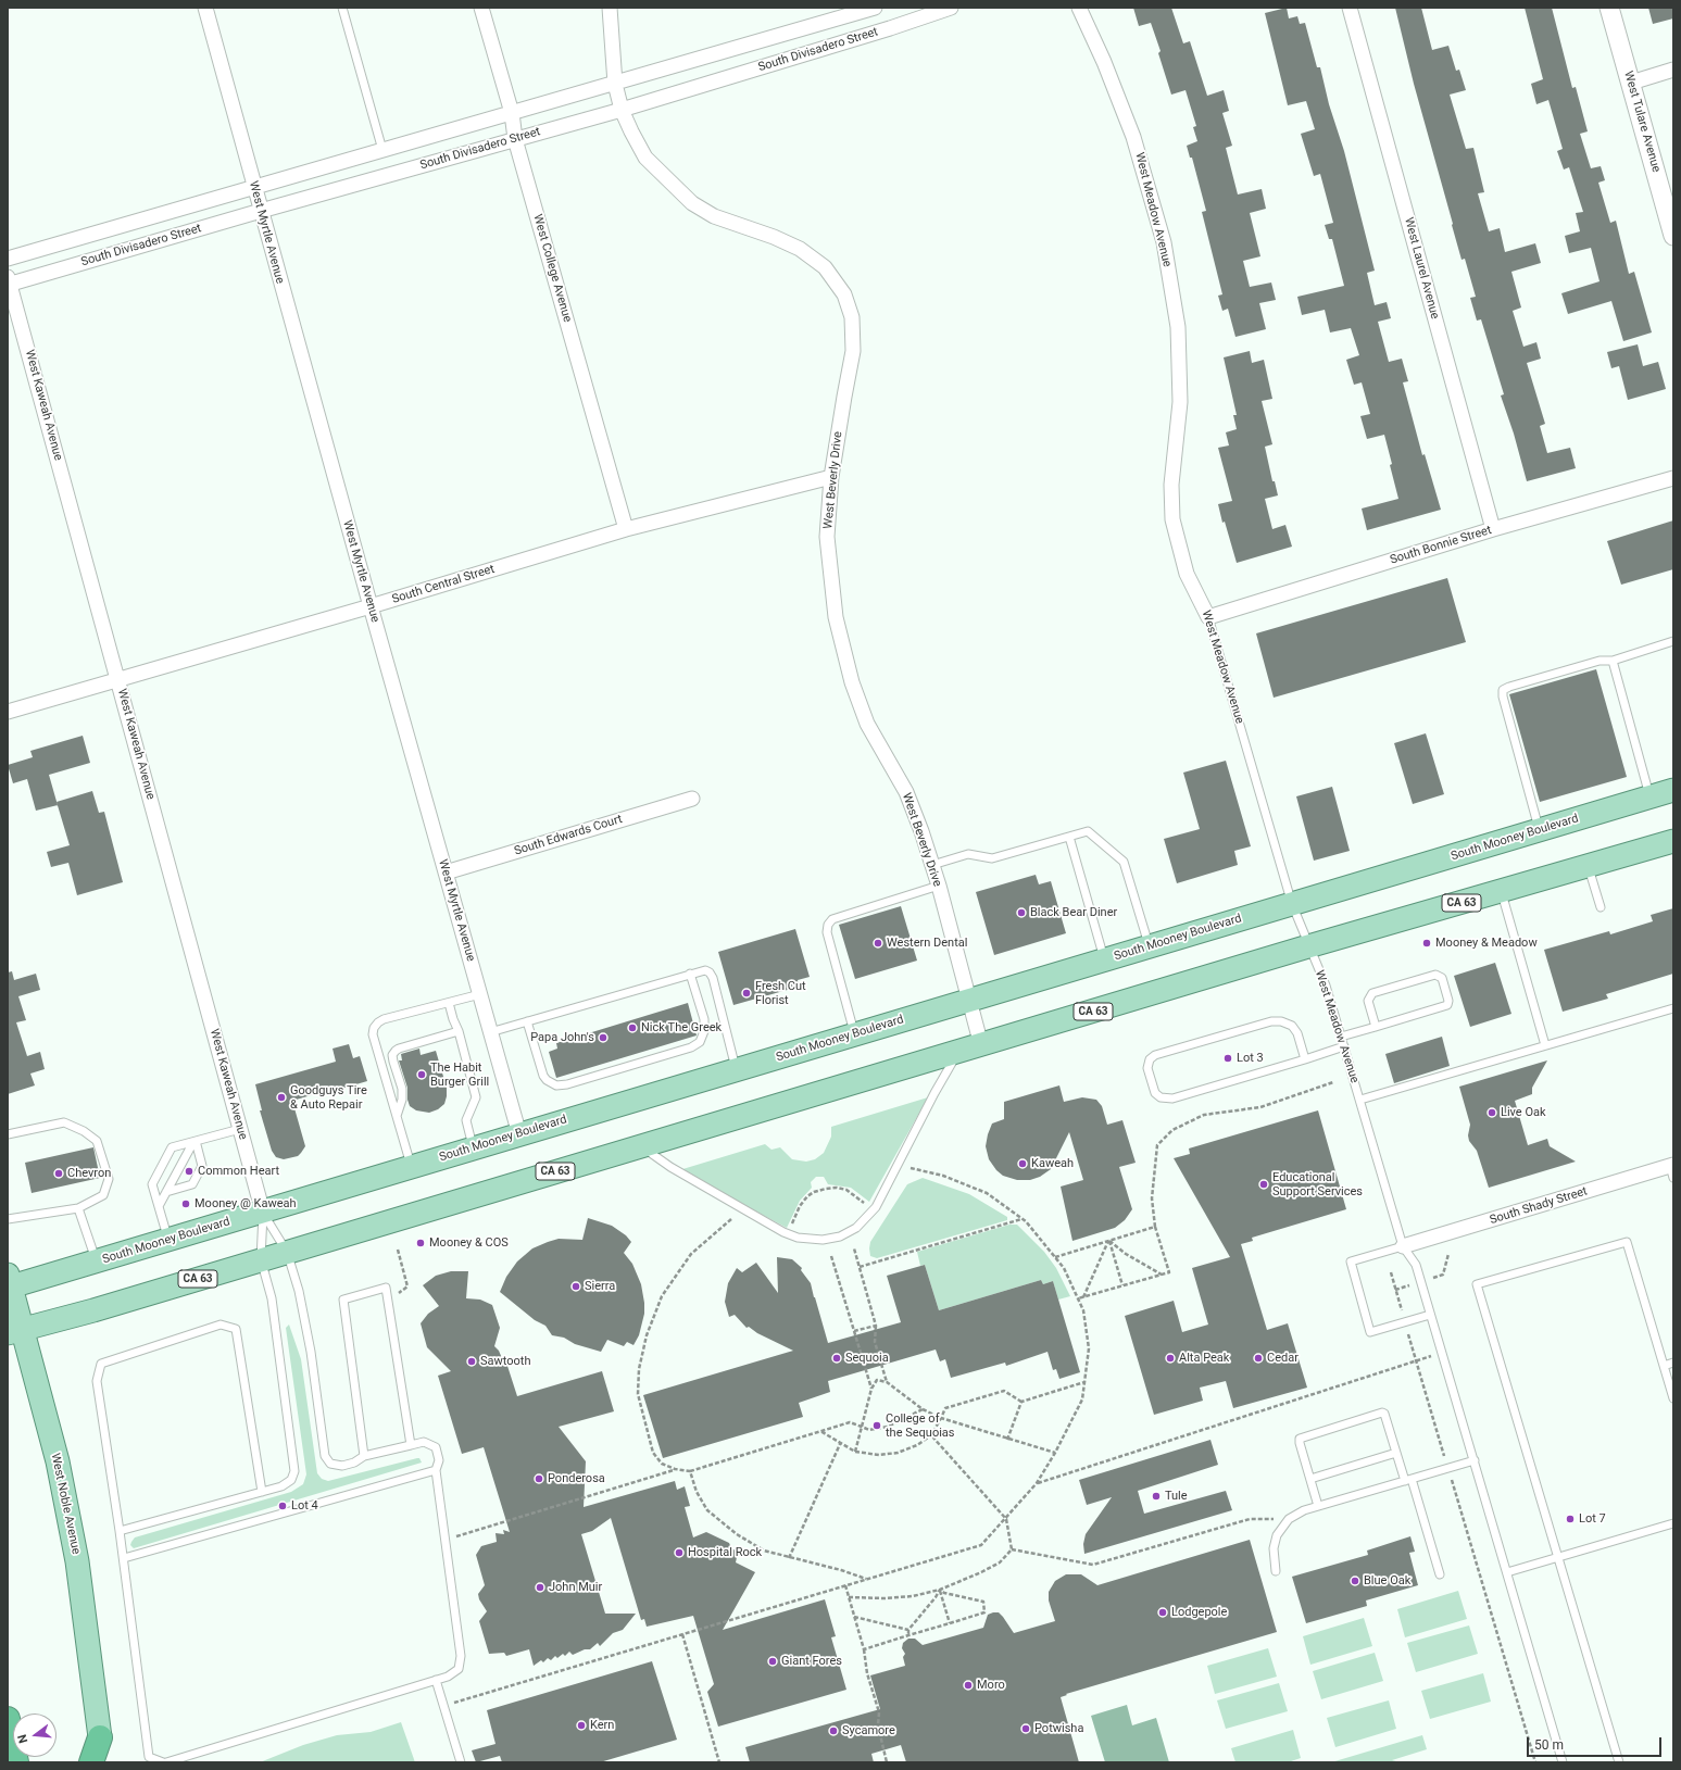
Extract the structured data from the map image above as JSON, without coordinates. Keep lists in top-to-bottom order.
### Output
{
  "streets": {
    "main road": ["South Mooney Boulevard", "CA 63", "West Noble Avenue"],
    "street": [
      "South Divisadero Street",
      "West Tulare Avenue",
      "West Meadow Avenue",
      "West Myrtle Avenue",
      "West College Avenue",
      "West Laurel Avenue",
      "West Kaweah Avenue",
      "West Beverly Drive",
      "South Bonnie Street",
      "South Central Street",
      "South Edwards Court",
      "South Shady Street"
    ]
  },
  "crossings": [
    ["South Divisadero Street", "West Myrtle Avenue"],
    ["South Divisadero Street", "West College Avenue"],
    ["South Divisadero Street", "West Kaweah Avenue"],
    ["South Divisadero Street", "West Beverly Drive"],
    ["West Meadow Avenue", "South Bonnie Street"],
    ["West Meadow Avenue", "South Mooney Boulevard"],
    ["West Meadow Avenue", "CA 63"],
    ["West Meadow Avenue", "South Shady Street"],
    ["West Myrtle Avenue", "South Central Street"],
    ["West Myrtle Avenue", "South Edwards Court"],
    ["West Myrtle Avenue", "South Mooney Boulevard"],
    ["West College Avenue", "South Central Street"],
    ["West Laurel Avenue", "South Bonnie Street"],
    ["West Kaweah Avenue", "South Central Street"],
    ["West Kaweah Avenue", "South Mooney Boulevard"],
    ["West Beverly Drive", "South Central Street"],
    ["West Beverly Drive", "South Mooney Boulevard"],
    ["West Beverly Drive", "CA 63"],
    ["South Mooney Boulevard", "West Noble Avenue"],
    ["CA 63", "West Noble Avenue"]
  ],
  "places": [
    "Black Bear Diner",
    "Western Dental",
    "Mooney & Meadow",
    "Fresh Cut Florist",
    "Nick The Greek",
    "Papa John's",
    "Lot 3",
    "The Habit Burger Grill",
    "Goodguys Tire & Auto Repair",
    "Live Oak",
    "Kaweah",
    "Common Heart",
    "Chevron",
    "Educational Support Services",
    "Mooney @ Kaweah",
    "Mooney & COS",
    "Sierra",
    "Sequoia",
    "Alta Peak",
    "Cedar",
    "Sawtooth",
    "College of the Sequoias",
    "Ponderosa",
    "Tule",
    "Lot 4",
    "Lot 7",
    "Hospital Rock",
    "Blue Oak",
    "John Muir",
    "Lodgepole",
    "Giant Fores",
    "Moro",
    "Kern",
    "Potwisha",
    "Sycamore"
  ],
  "scale_bar": "50 m",
  "north": "left"
}
